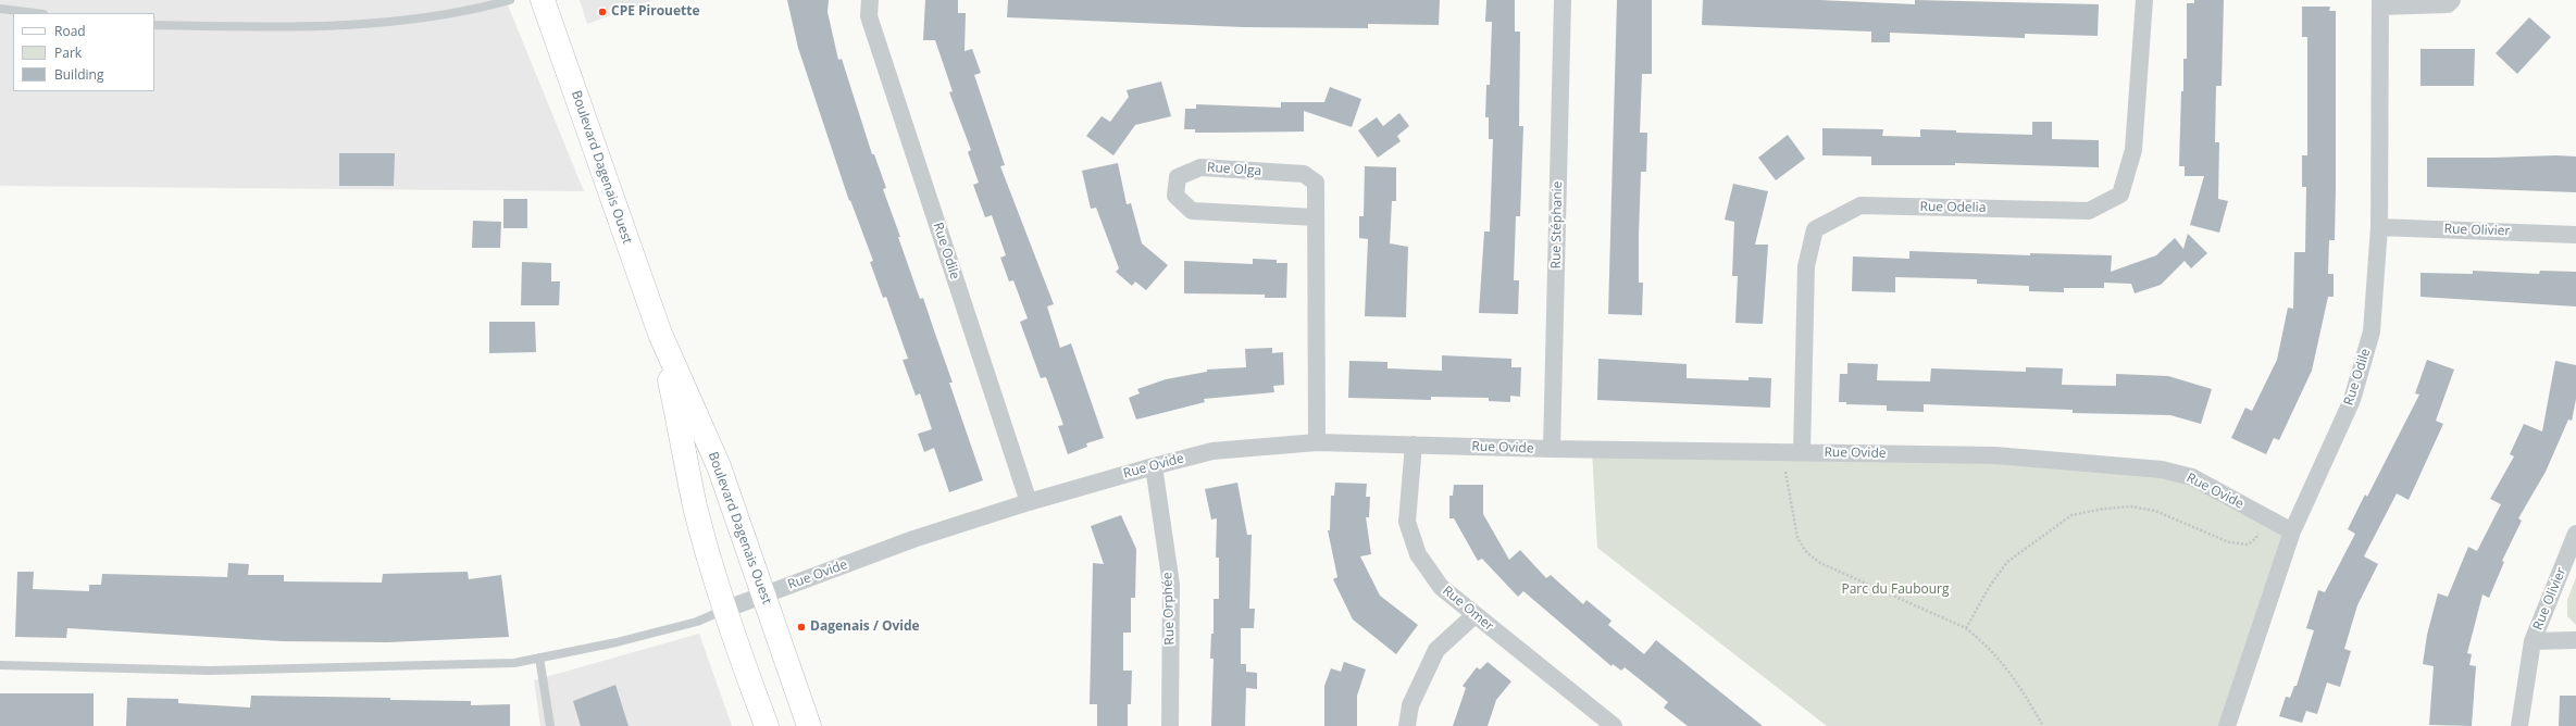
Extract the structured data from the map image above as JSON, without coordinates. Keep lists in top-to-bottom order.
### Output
{
  "streets": {
    "main road": ["Boulevard Dagenais Ouest"],
    "street": [
      "Rue Olga",
      "Rue Odelia",
      "Rue Stéphanie",
      "Rue Olivier",
      "Rue Odile",
      "Rue Ovide",
      "Rue Orphée",
      "Rue Omer"
    ]
  },
  "crossings": [
    ["Boulevard Dagenais Ouest", "Rue Ovide"],
    ["Rue Olga", "Rue Ovide"],
    ["Rue Odelia", "Rue Ovide"],
    ["Rue Stéphanie", "Rue Ovide"],
    ["Rue Olivier", "Rue Odile"],
    ["Rue Odile", "Rue Ovide"],
    ["Rue Ovide", "Rue Orphée"],
    ["Rue Ovide", "Rue Omer"]
  ],
  "parks": ["Parc du Faubourg"],
  "places": ["CPE Pirouette", "Dagenais / Ovide"],
  "legend": ["Road", "Park", "Building"]
}
